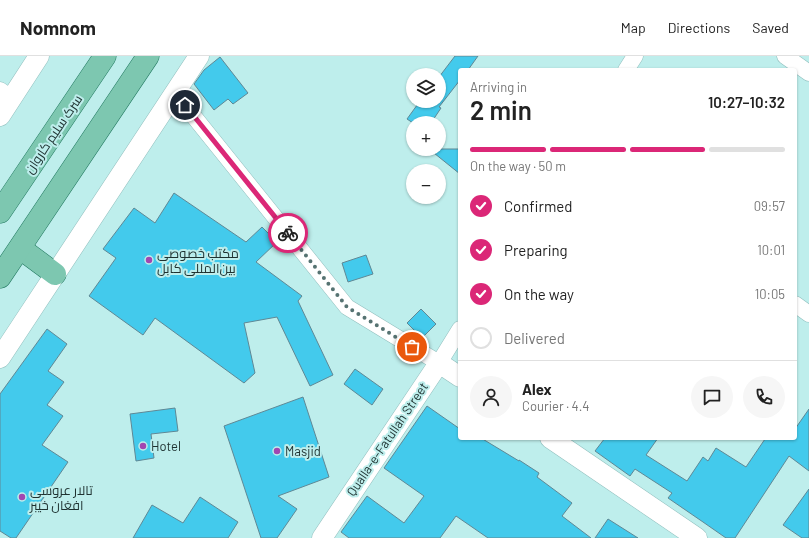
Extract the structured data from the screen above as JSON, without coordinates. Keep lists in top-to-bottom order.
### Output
{
  "streets": {
    "main road": ["سرک سلیم کاروان"],
    "street": ["Qualla-e-Fatullah Street"]
  },
  "places": [
    "مکتب خصوصی بین‌المللی کابل",
    "Hotel",
    "Masjid",
    "تالار عروسی افغان خیبر"
  ],
  "page": {
    "header": "Nomnom",
    "nav": ["Map", "Directions", "Saved"],
    "map_buttons": ["+", "−"],
    "heading": ["2 min", "Arriving in", "10:27–10:32"],
    "panel": ["Alex", "Courier · 4.4"],
    "bar": "On the way · 50 m",
    "list": [
      ["Confirmed", "09:57"],
      ["Preparing", "10:01"],
      ["On the way", "10:05"],
      "Delivered"
    ]
  }
}
